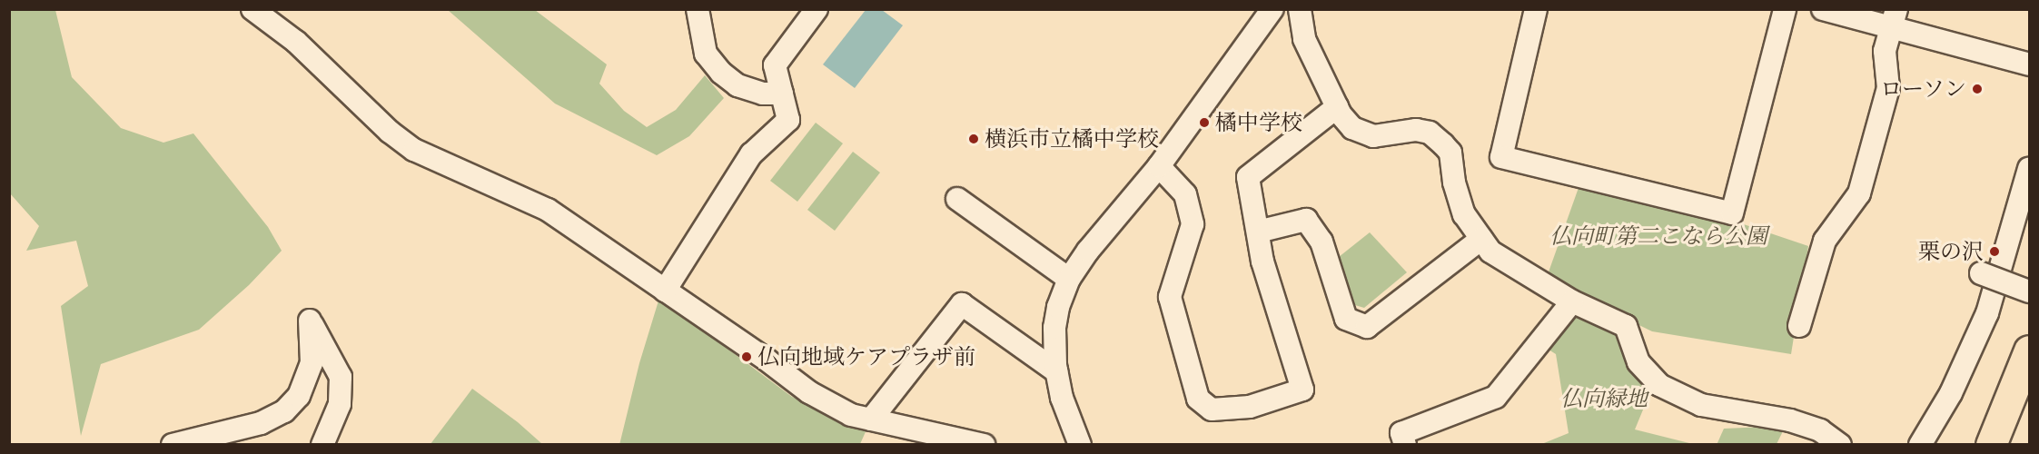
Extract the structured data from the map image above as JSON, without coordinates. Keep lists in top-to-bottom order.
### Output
{
  "parks": ["仏向町第二こなら公園", "仏向緑地"],
  "places": [
    "ローソン",
    "橘中学校",
    "横浜市立橘中学校",
    "栗の沢",
    "仏向地域ケアプラザ前"
  ]
}
